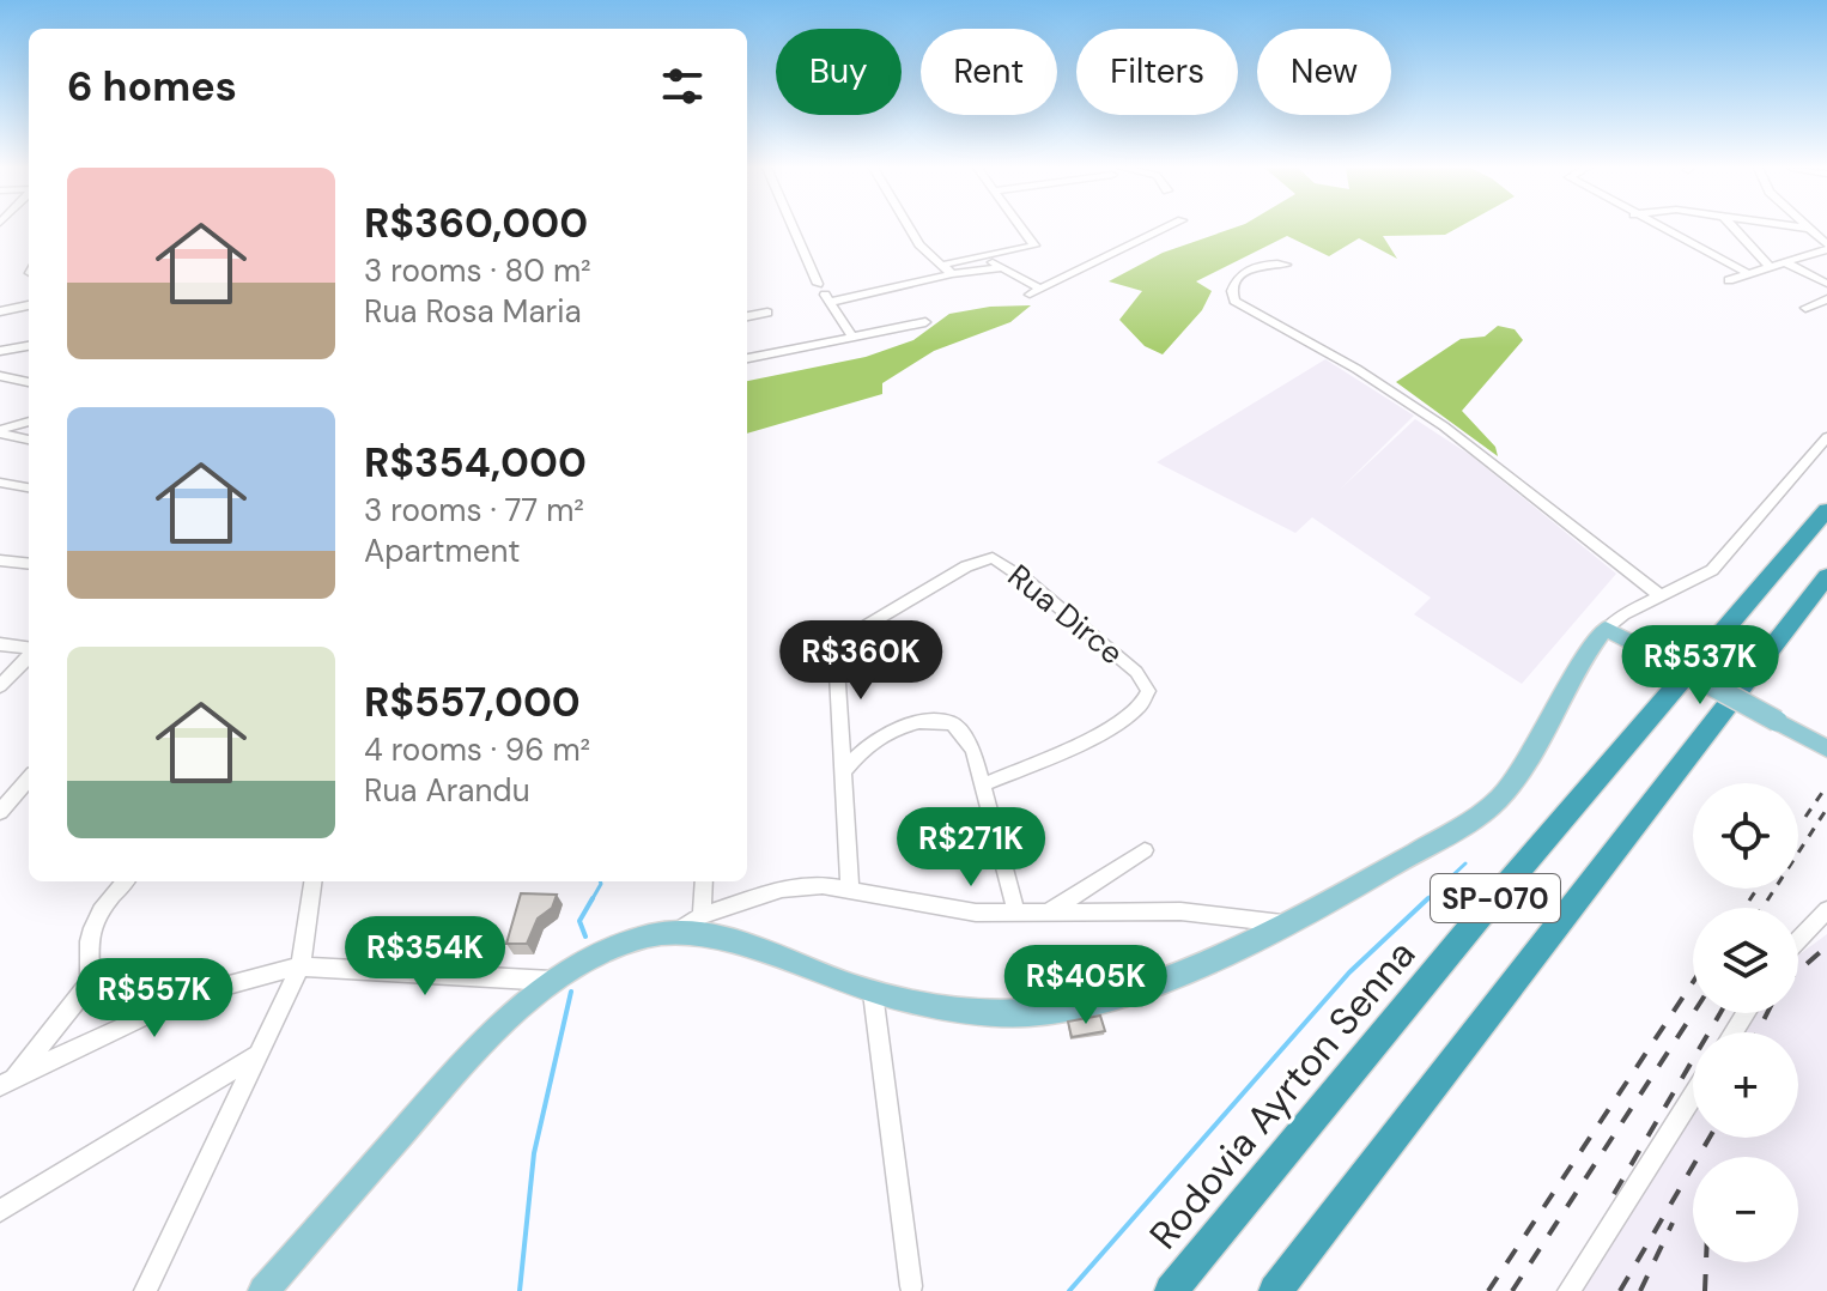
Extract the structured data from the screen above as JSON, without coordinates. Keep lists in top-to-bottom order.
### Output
{
  "streets": {
    "highway": ["SP-070", "Rodovia Ayrton Senna"],
    "street": ["Rua Dirce"]
  },
  "page": {
    "chip": [
      "Buy",
      "Rent",
      "Filters",
      "New"
    ],
    "heading": "6 homes",
    "list": [
      {
        "name": "R$360,000",
        "note": "3 rooms · 80 m² · Rua Rosa Maria"
      },
      {
        "name": "R$354,000",
        "note": "3 rooms · 77 m² · Apartment"
      },
      {
        "name": "R$557,000",
        "note": "4 rooms · 96 m² · Rua Arandu"
      }
    ],
    "price": [
      "R$360K",
      "R$537K",
      "R$271K",
      "R$354K",
      "R$405K",
      "R$557K"
    ],
    "map_buttons": ["+", "−"]
  }
}
